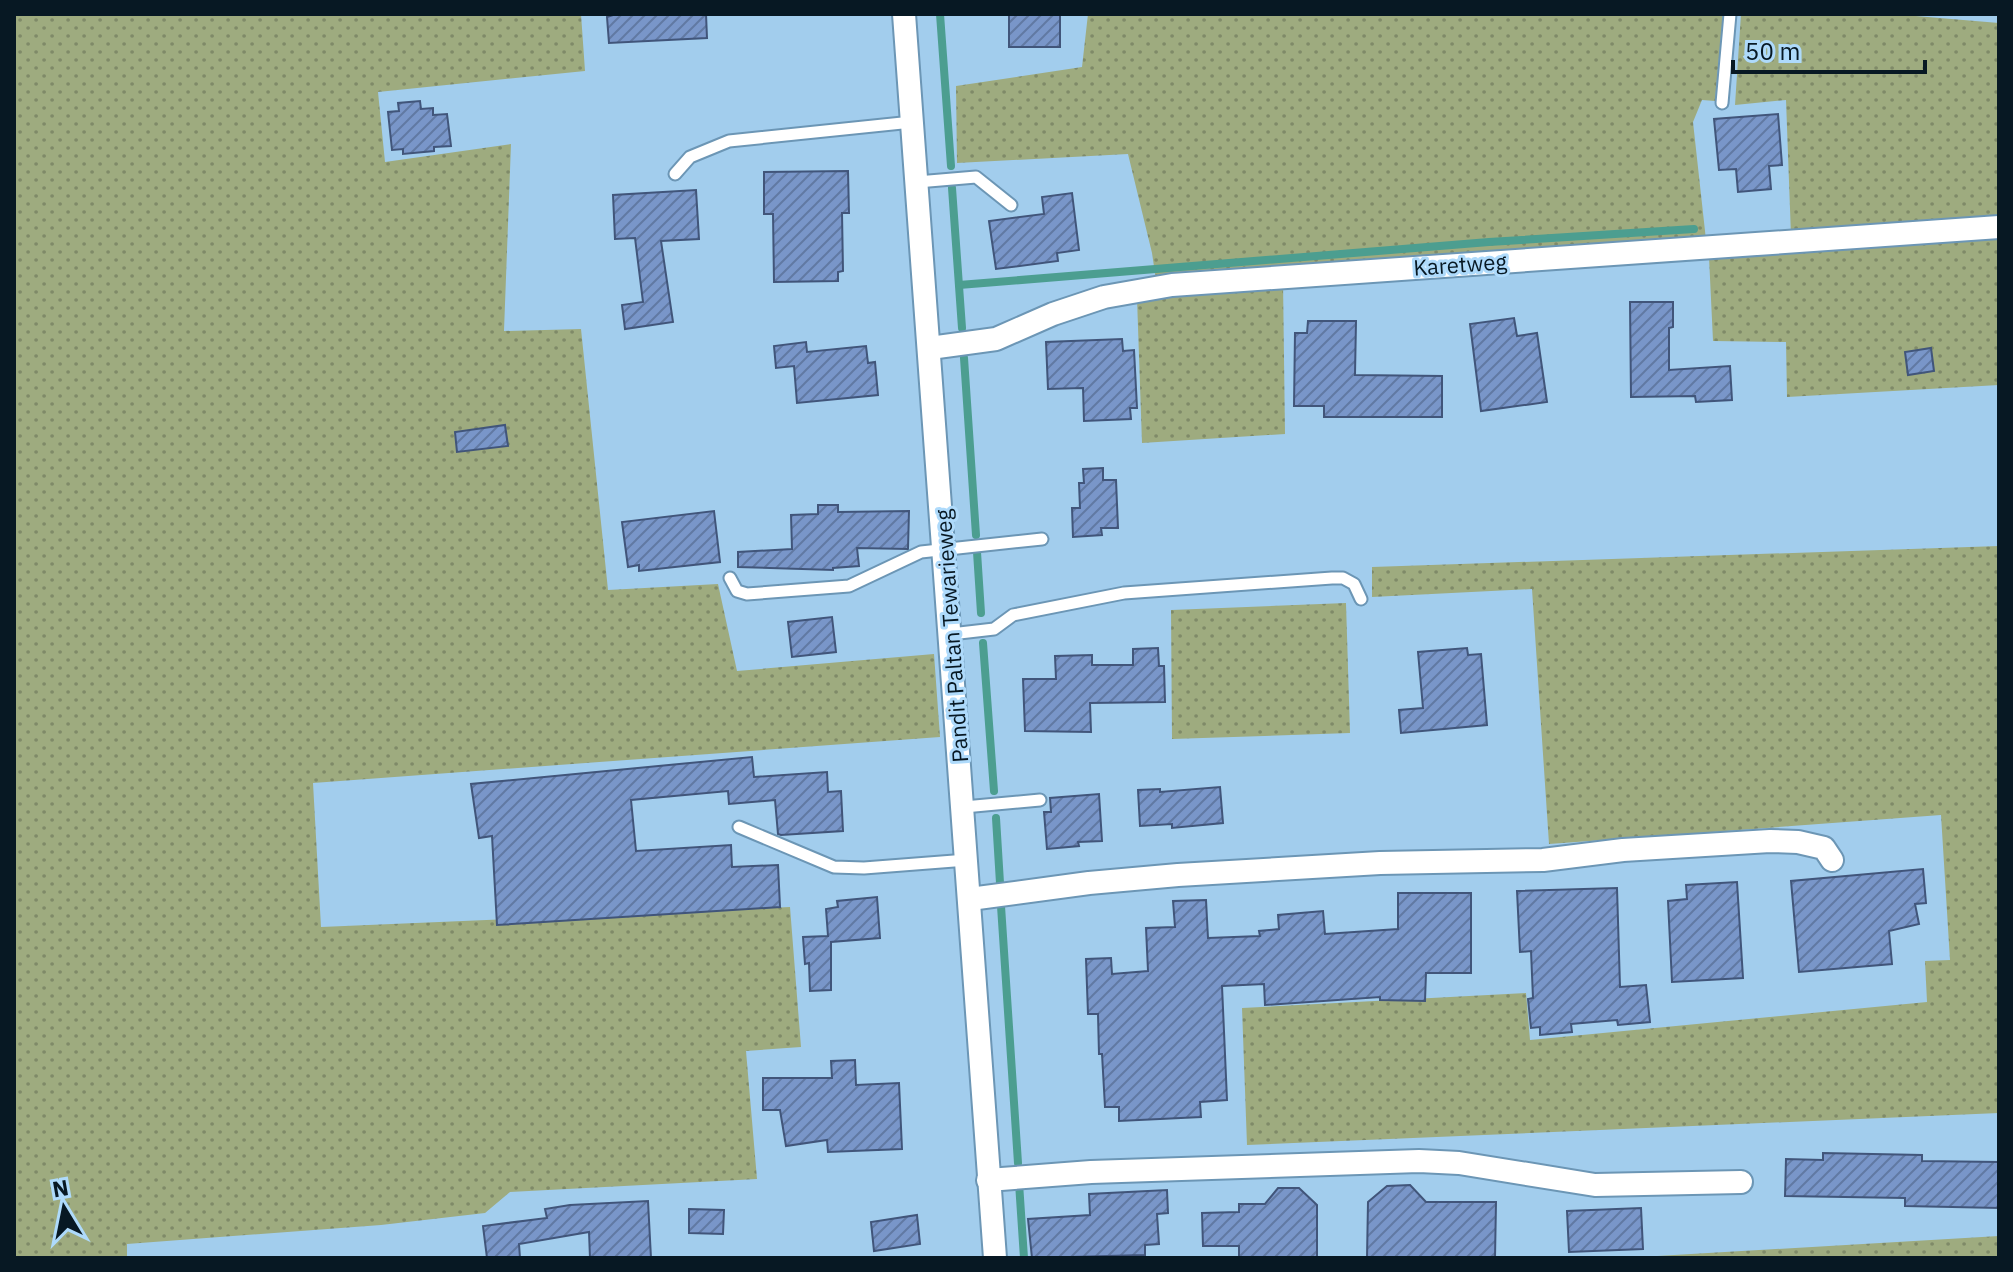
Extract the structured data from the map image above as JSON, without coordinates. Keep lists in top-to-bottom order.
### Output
{
  "streets": {
    "street": ["Karetweg", "Pandit Paltan Tewarieweg"]
  },
  "crossings": [
    ["Karetweg", "Pandit Paltan Tewarieweg"]
  ],
  "scale_bar": "50 m",
  "north": "top"
}
